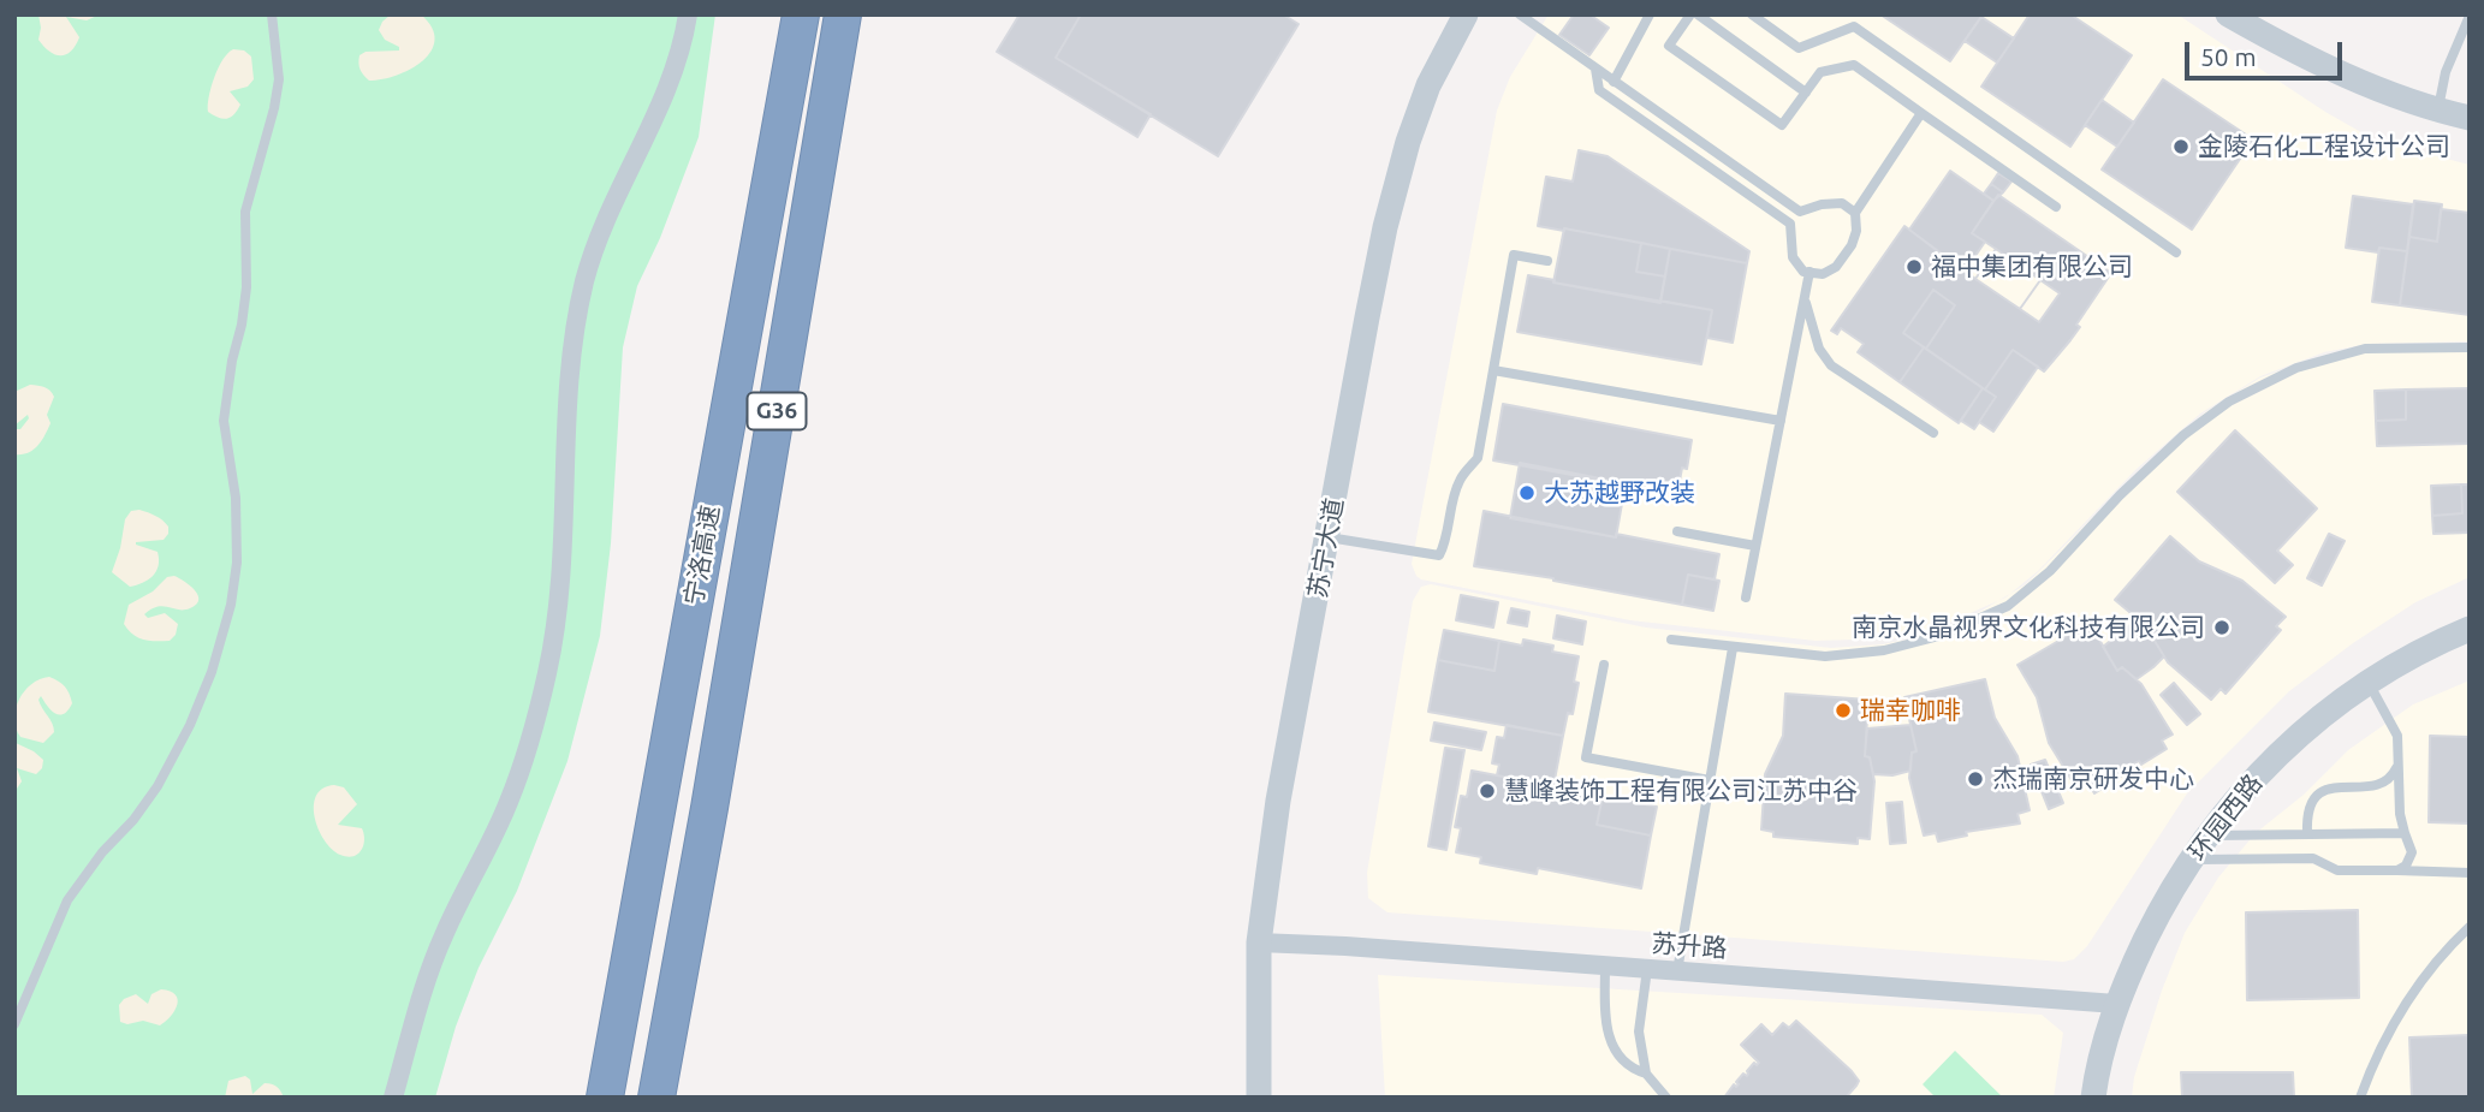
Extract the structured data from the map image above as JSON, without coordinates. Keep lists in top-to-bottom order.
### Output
{
  "streets": {
    "highway": ["G36", "宁洛高速"],
    "street": ["苏宁大道", "环园西路", "苏升路"]
  },
  "crossings": [
    ["苏宁大道", "苏升路"],
    ["环园西路", "苏升路"]
  ],
  "places": [
    "金陵石化工程设计公司",
    "福中集团有限公司",
    "大苏越野改装",
    "南京水晶视界文化科技有限公司",
    "瑞幸咖啡",
    "杰瑞南京研发中心",
    "慧峰装饰工程有限公司江苏中谷"
  ],
  "scale_bar": "50 m"
}
